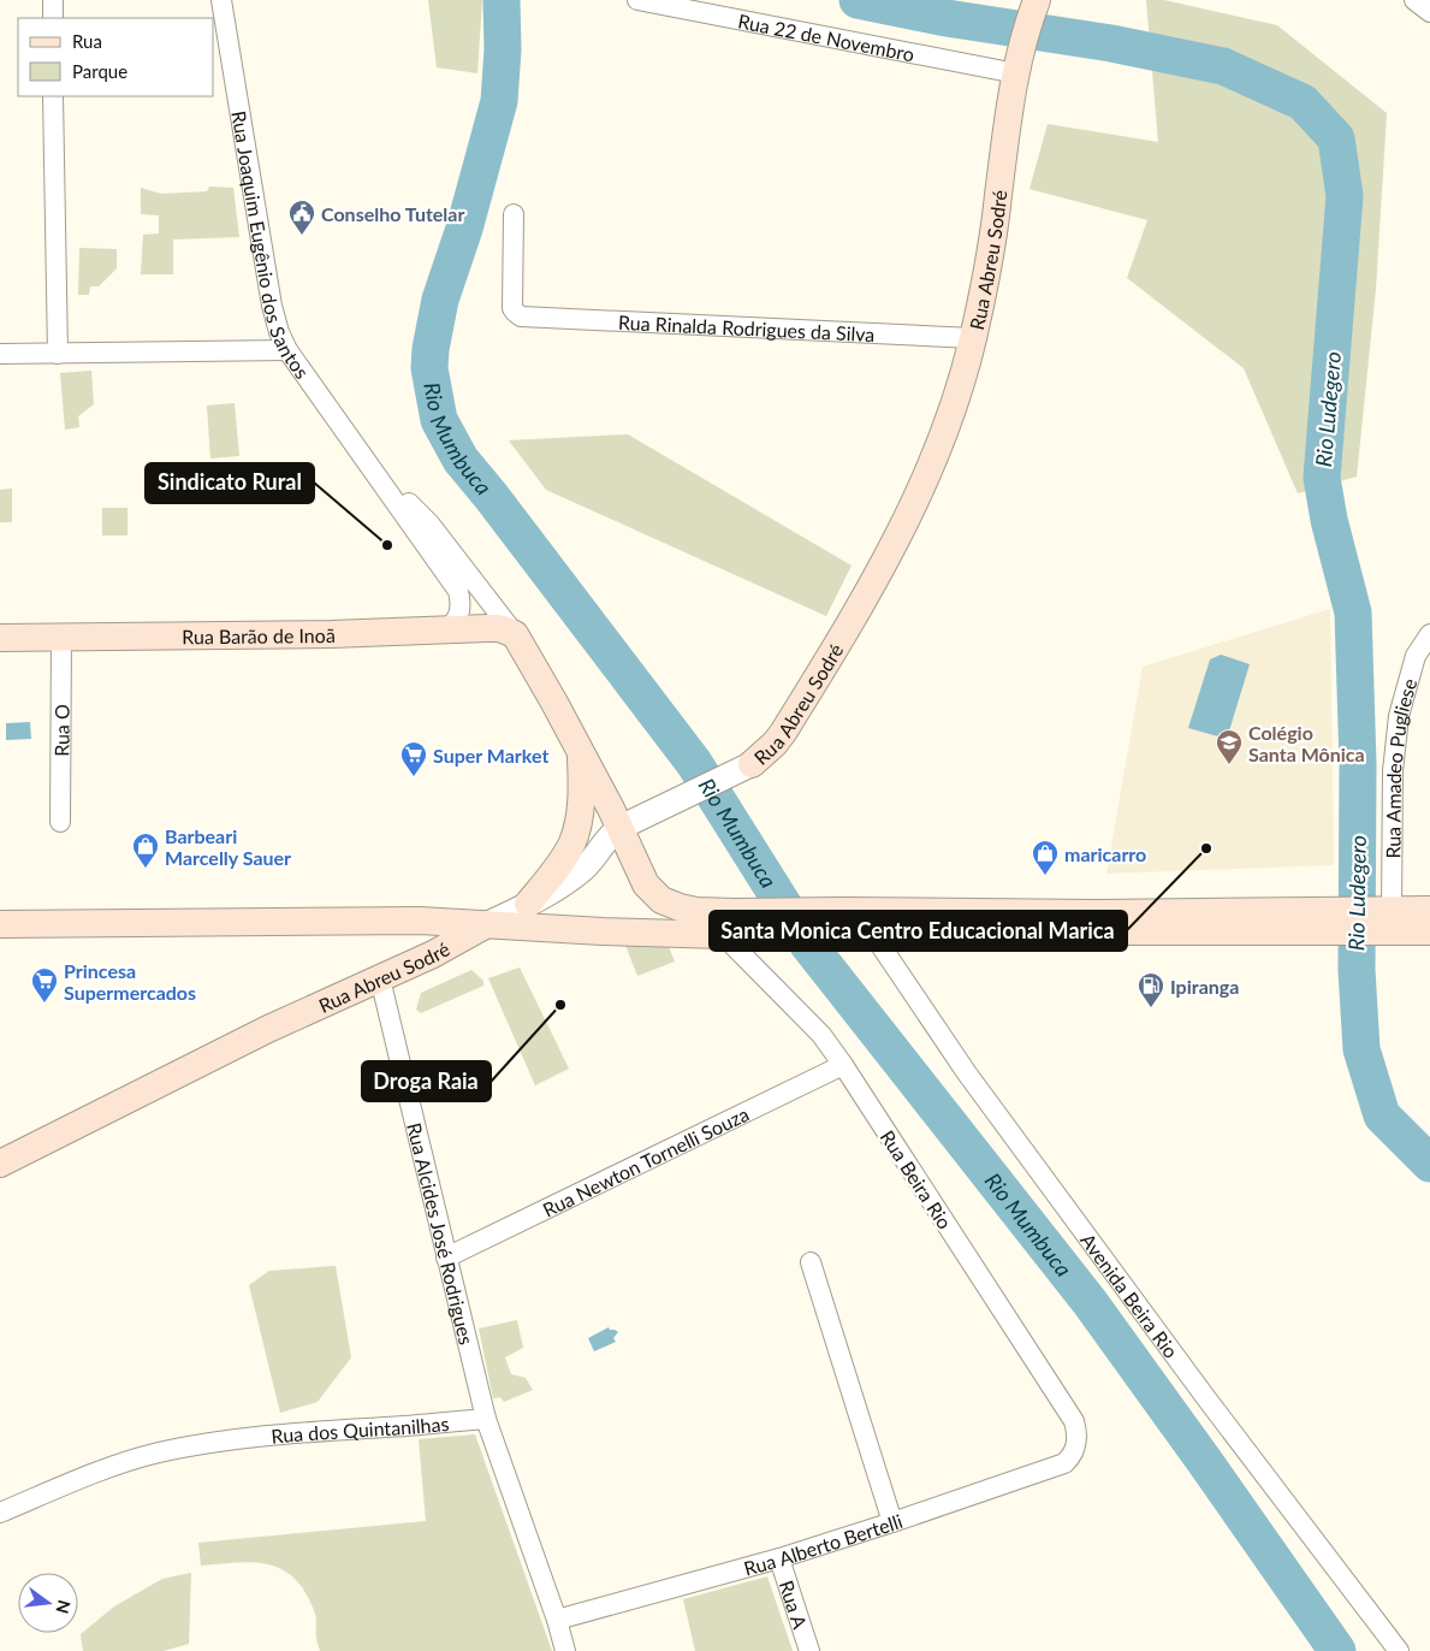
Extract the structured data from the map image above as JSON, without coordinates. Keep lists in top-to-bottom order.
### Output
{
  "streets": {
    "main road": ["Rua Joaquim Eugênio dos Santos", "Rua Abreu Sodré", "Rua Barão de Inoã"],
    "street": [
      "Rua 22 de Novembro",
      "Rua Rinalda Rodrigues da Silva",
      "Rua O",
      "Rua Amadeo Pugliese",
      "Rua Newton Tornelli Souza",
      "Rua Beira Rio",
      "Rua Alcides José Rodrigues",
      "Avenida Beira Rio",
      "Rua dos Quintanilhas",
      "Rua Alberto Bertelli",
      "Rua A"
    ]
  },
  "crossings": [
    ["Rua 22 de Novembro", "Rua Abreu Sodré"],
    ["Rua Joaquim Eugênio dos Santos", "Rua Abreu Sodré"],
    ["Rua Joaquim Eugênio dos Santos", "Rua Barão de Inoã"],
    ["Rua Joaquim Eugênio dos Santos", "Rua Beira Rio"],
    ["Rua Abreu Sodré", "Rua Rinalda Rodrigues da Silva"],
    ["Rua Abreu Sodré", "Rua Alcides José Rodrigues"],
    ["Rua Barão de Inoã", "Rua O"],
    ["Rua Newton Tornelli Souza", "Rua Beira Rio"],
    ["Rua Newton Tornelli Souza", "Rua Alcides José Rodrigues"],
    ["Rua Beira Rio", "Rua Alberto Bertelli"],
    ["Rua Alcides José Rodrigues", "Rua dos Quintanilhas"],
    ["Rua Alberto Bertelli", "Rua A"]
  ],
  "water": ["Rio Ludegero", "Rio Mumbuca"],
  "places": {
    "public building": ["Conselho Tutelar"],
    "other": ["Sindicato Rural", "Santa Monica Centro Educacional Marica", "Droga Raia"],
    "school or university": ["Colégio Santa Mônica"],
    "supermarket": ["Super Market", "Princesa Supermercados"],
    "shop": ["Barbeari Marcelly Sauer", "maricarro"],
    "fuel station": ["Ipiranga"]
  },
  "legend": ["Rua", "Parque"],
  "north": "right"
}
